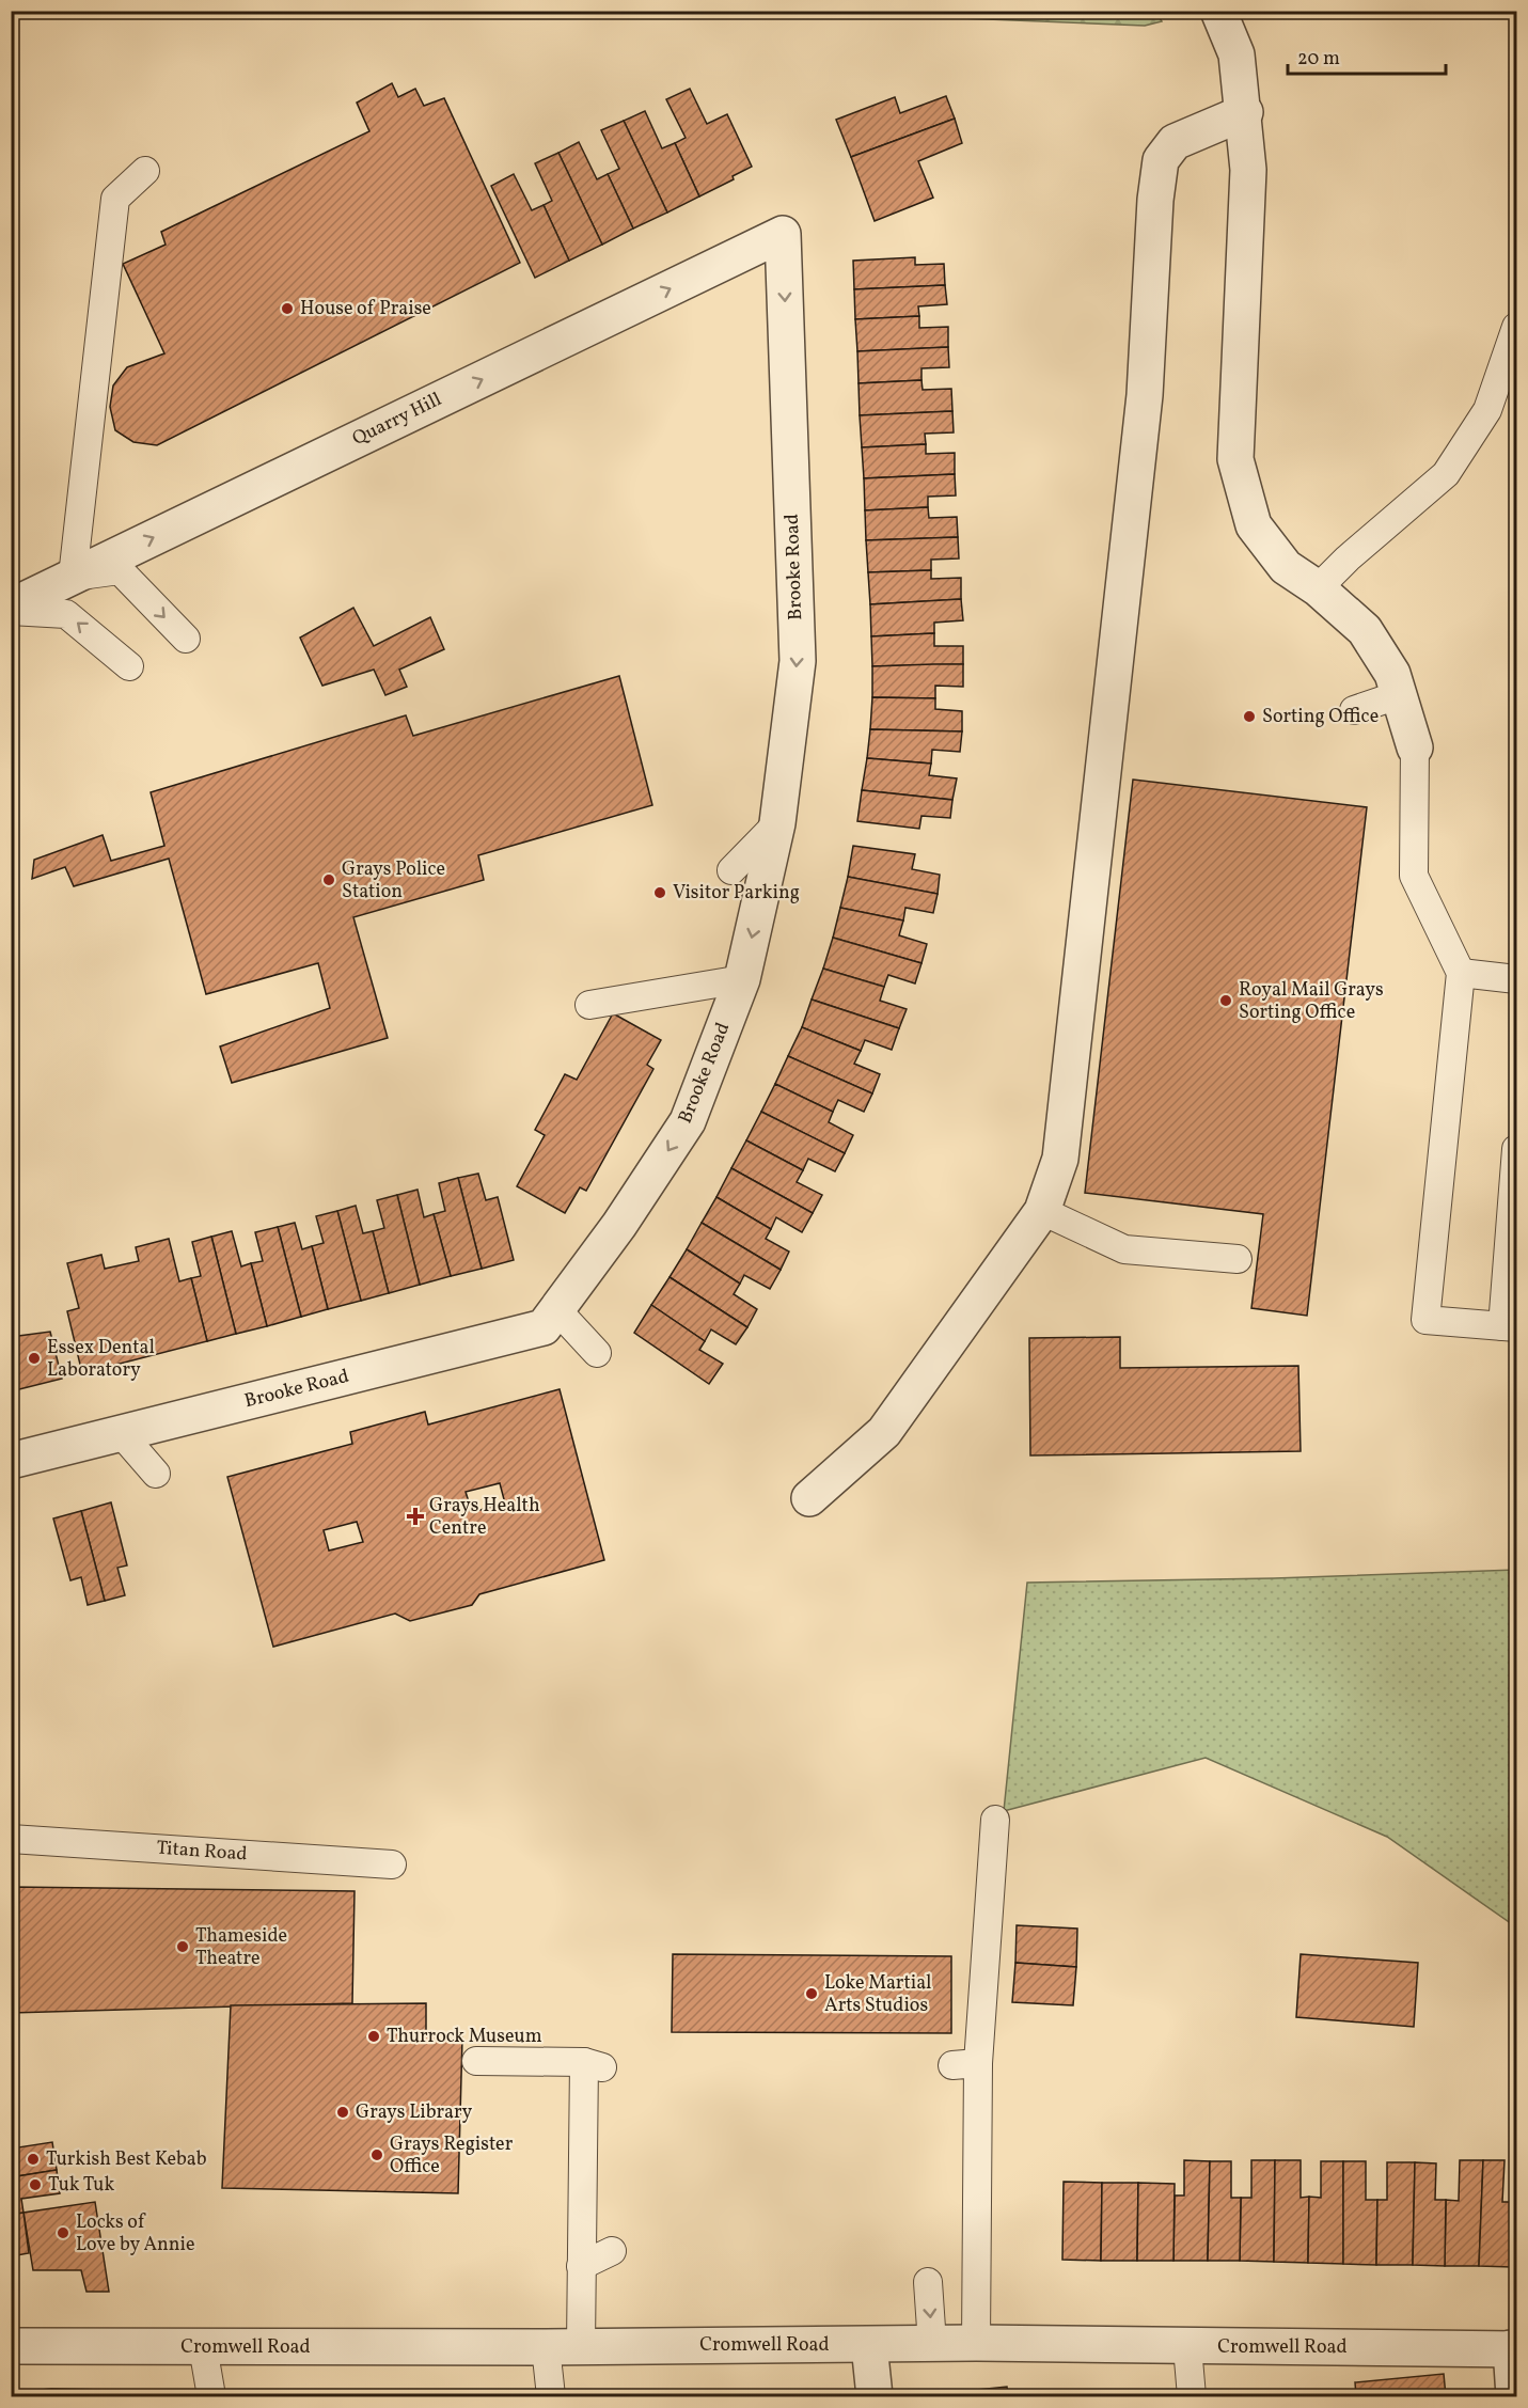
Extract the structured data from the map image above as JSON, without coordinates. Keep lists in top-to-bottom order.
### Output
{
  "streets": {
    "street": ["Quarry Hill", "Brooke Road", "Cromwell Road"],
    "lane": ["Titan Road"]
  },
  "crossings": [
    ["Quarry Hill", "Brooke Road"]
  ],
  "one_way": ["Quarry Hill", "Brooke Road"],
  "places": {
    "other": [
      "House of Praise",
      "Sorting Office",
      "Grays Police Station",
      "Visitor Parking",
      "Royal Mail Grays Sorting Office",
      "Essex Dental Laboratory",
      "Thameside Theatre",
      "Loke Martial Arts Studios",
      "Thurrock Museum",
      "Grays Library",
      "Grays Register Office",
      "Turkish Best Kebab",
      "Tuk Tuk",
      "Locks of Love by Annie"
    ],
    "health": ["Grays Health Centre"]
  },
  "scale_bar": "20 m"
}
